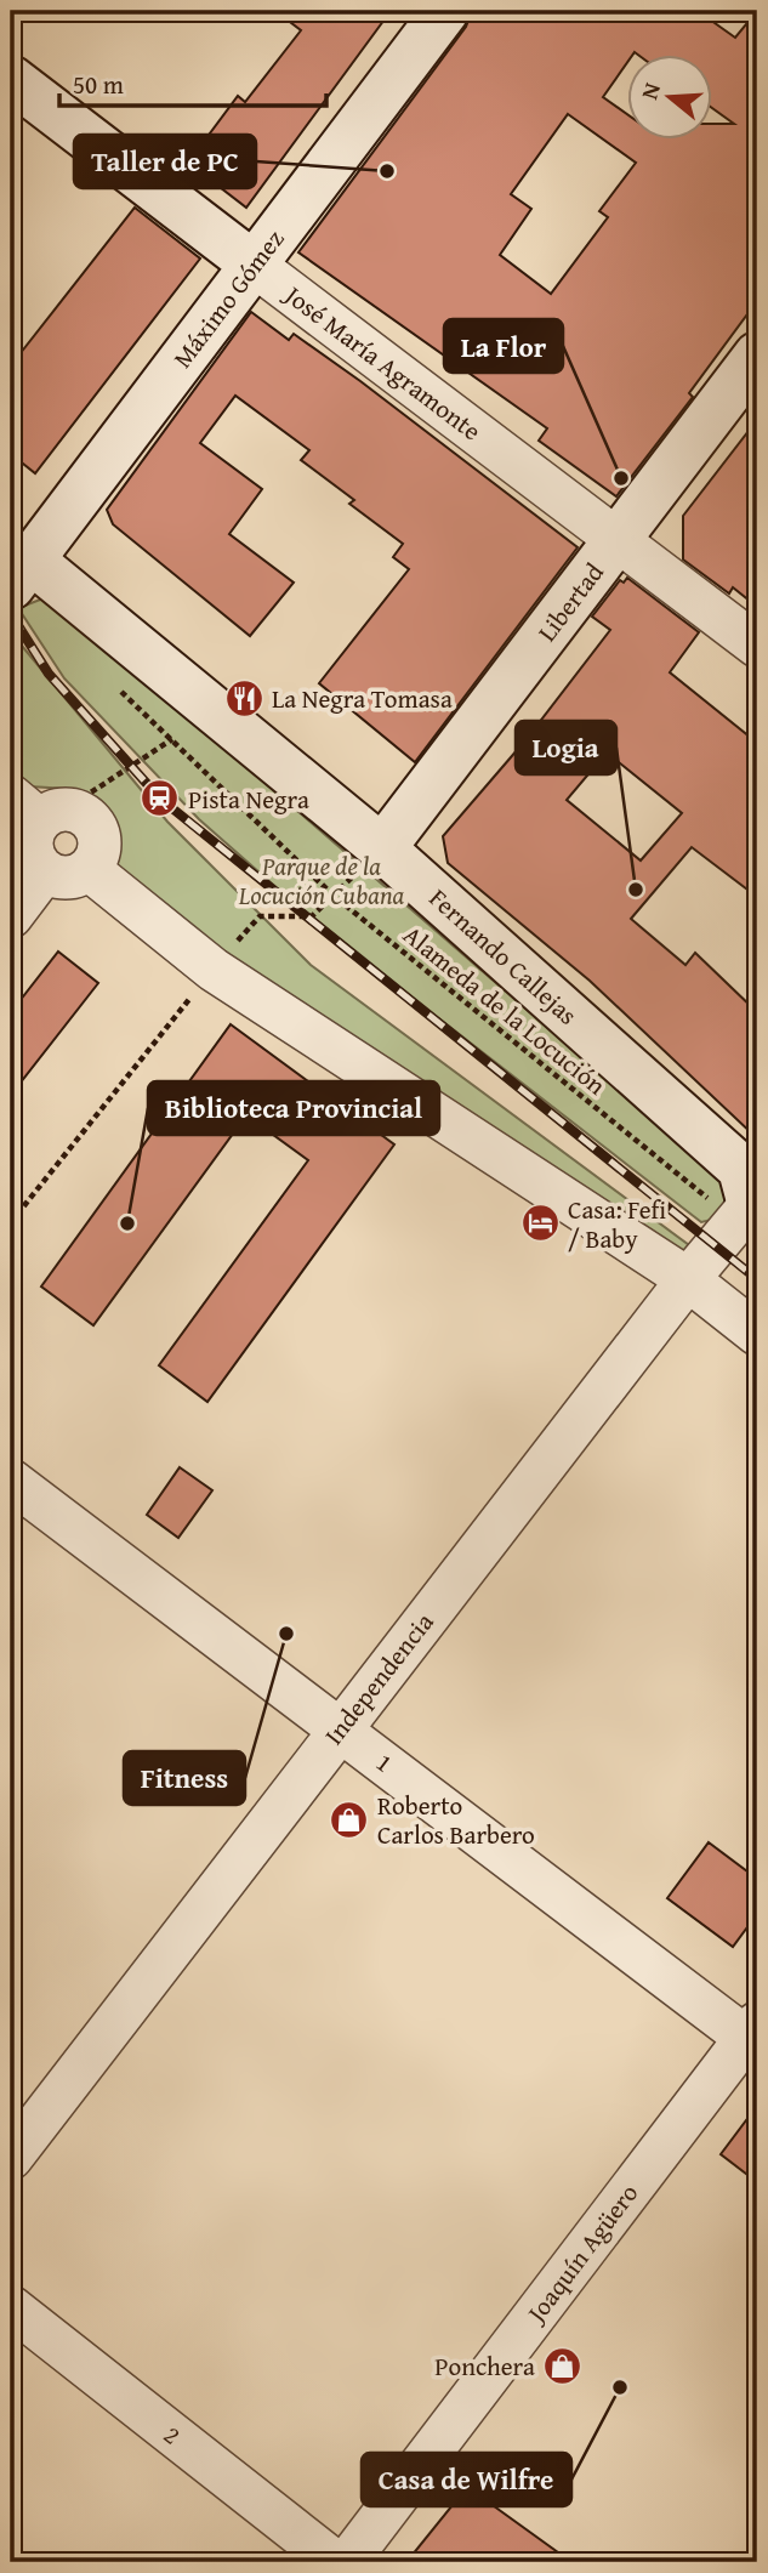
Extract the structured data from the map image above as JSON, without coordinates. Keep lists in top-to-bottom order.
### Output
{
  "streets": {
    "street": [
      "Máximo Gómez",
      "José María Agramonte",
      "Libertad",
      "Fernando Callejas",
      "Independencia",
      "1",
      "Joaquín Agüero",
      "2"
    ],
    "path": ["Alameda de la Locución"]
  },
  "crossings": [
    ["Máximo Gómez", "José María Agramonte"],
    ["Máximo Gómez", "Fernando Callejas"],
    ["José María Agramonte", "Libertad"],
    ["Libertad", "Fernando Callejas"],
    ["Fernando Callejas", "Alameda de la Locución"],
    ["Fernando Callejas", "Independencia"],
    ["Alameda de la Locución", "Independencia"],
    ["Independencia", "1"],
    ["1", "Joaquín Agüero"]
  ],
  "parks": ["Parque de la Locución Cubana"],
  "places": {
    "other": [
      "Taller de PC",
      "La Flor",
      "Logia",
      "Biblioteca Provincial",
      "Fitness",
      "Casa de Wilfre"
    ],
    "restaurant": ["La Negra Tomasa"],
    "station": ["Pista Negra"],
    "hotel": ["Casa: Fefi / Baby"],
    "shop": ["Roberto Carlos Barbero", "Ponchera"]
  },
  "scale_bar": "50 m",
  "north": "left"
}
